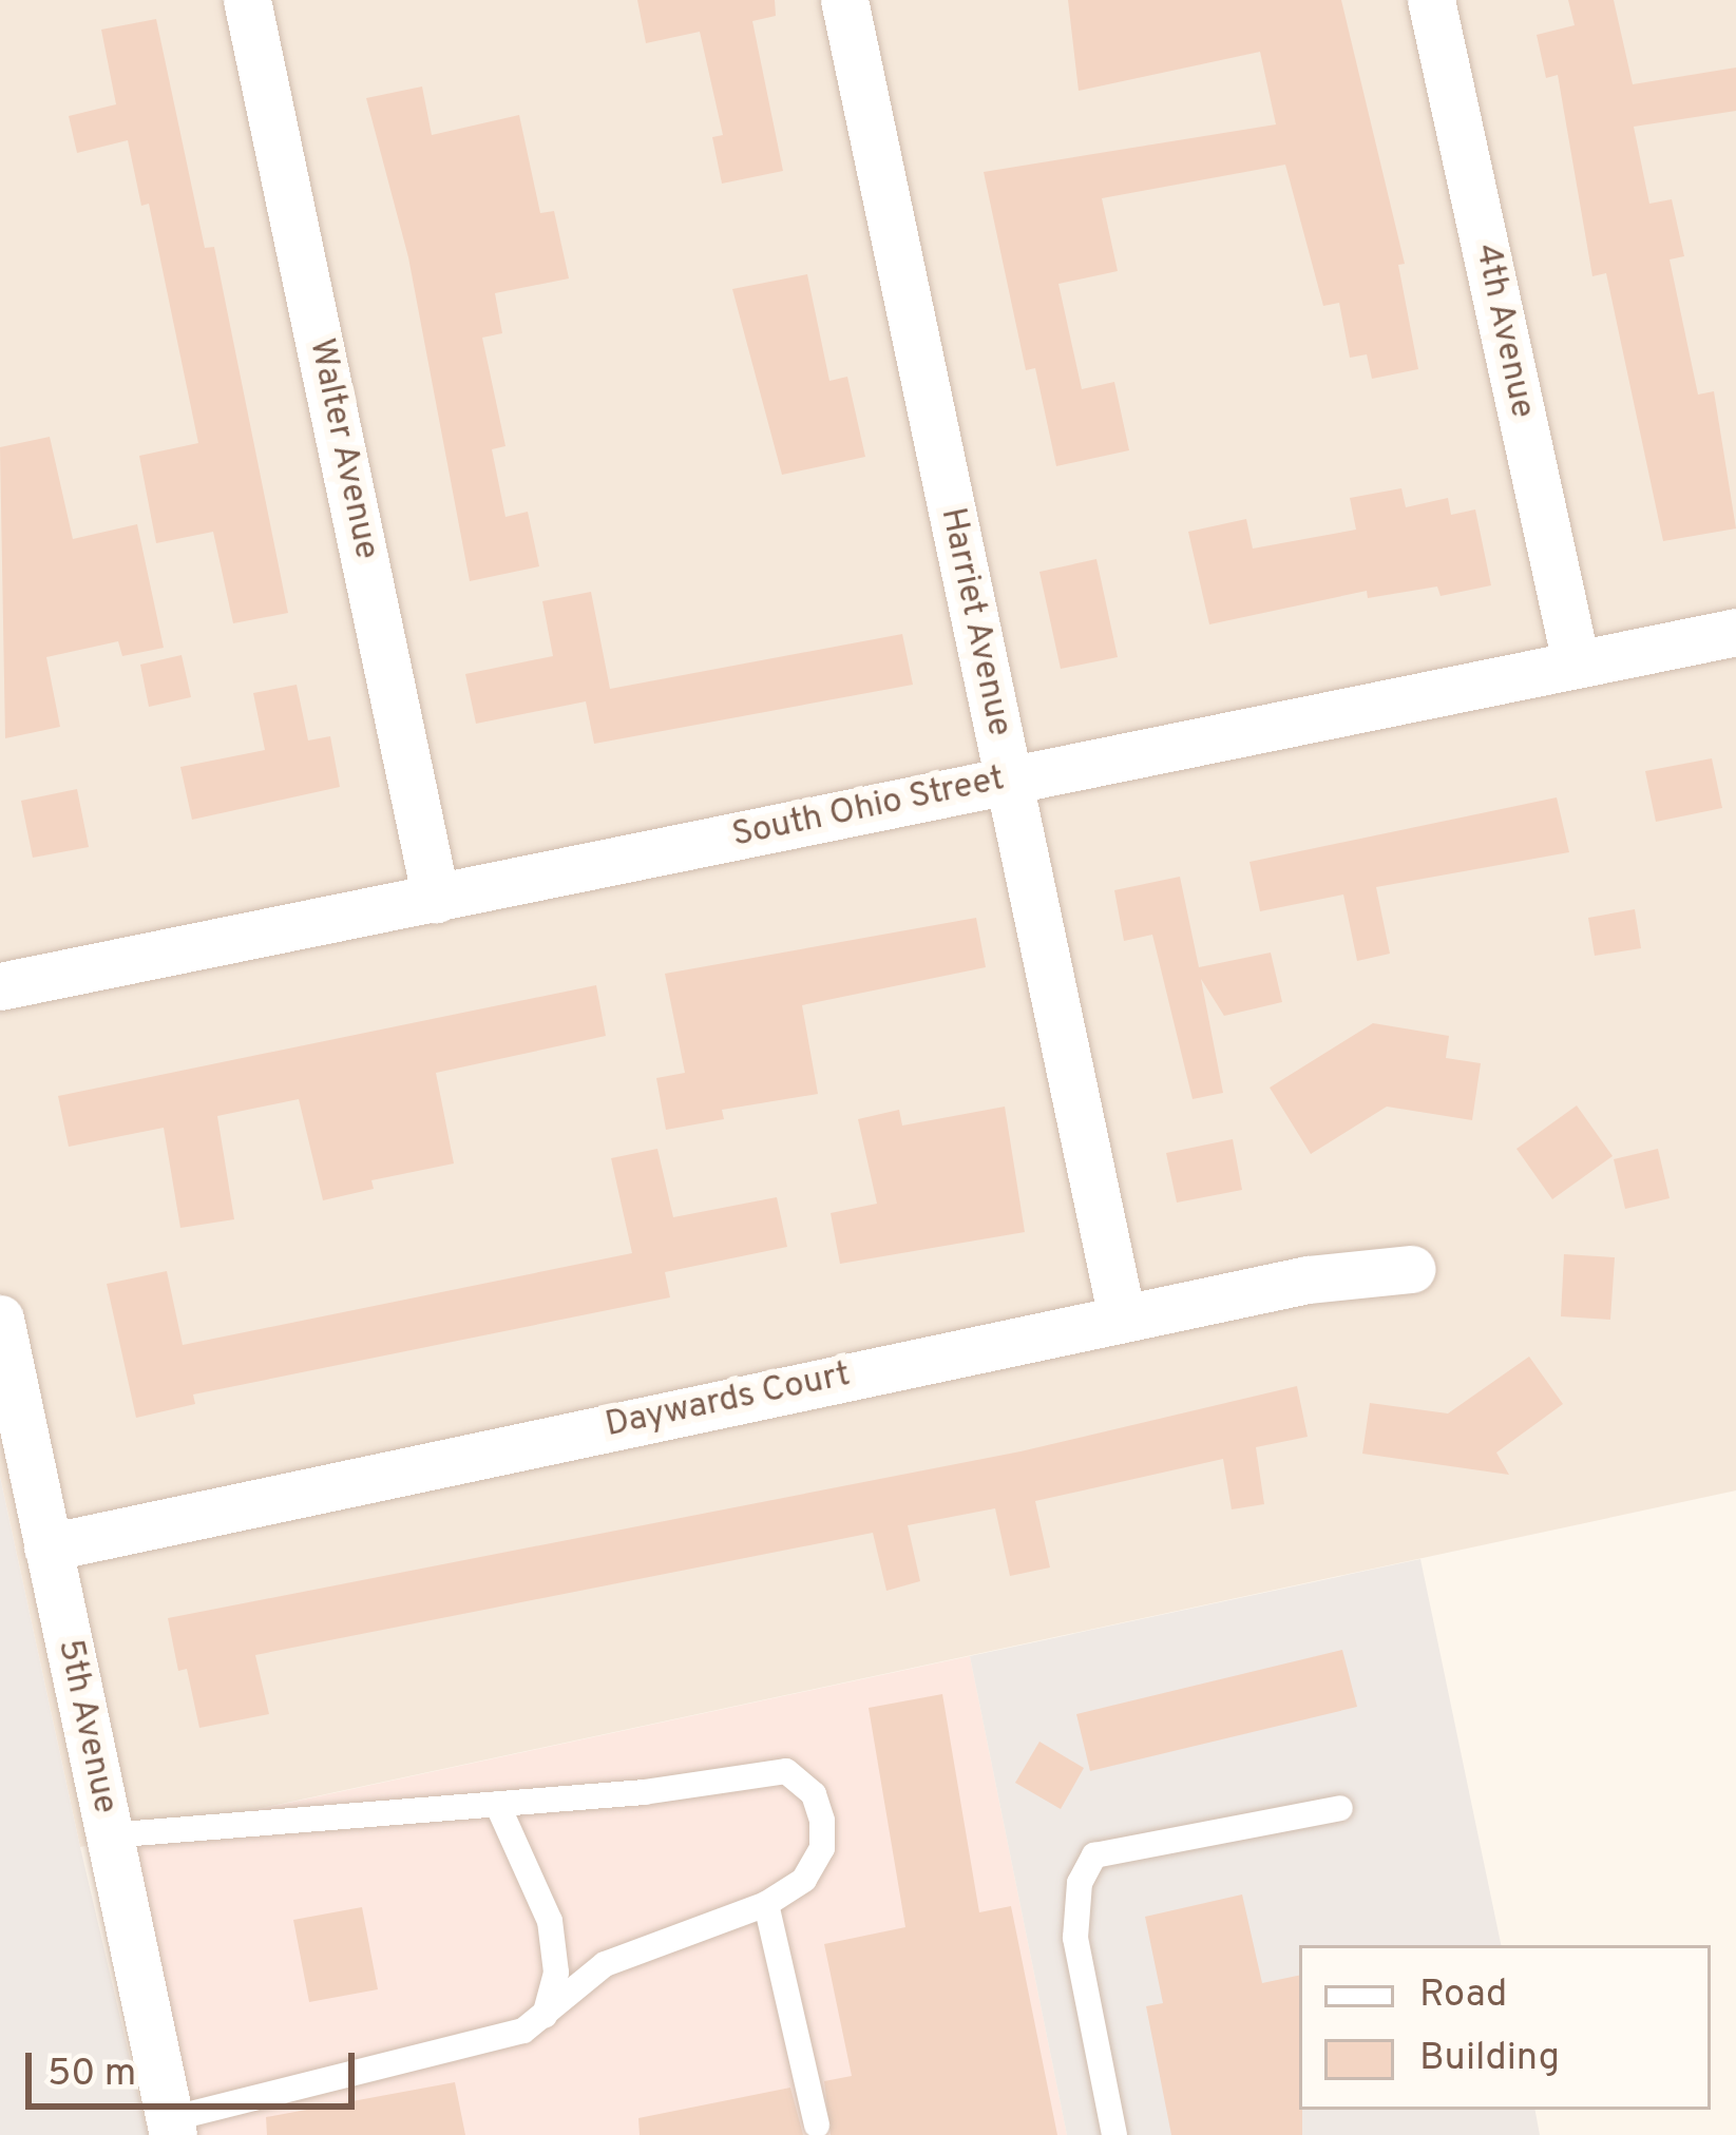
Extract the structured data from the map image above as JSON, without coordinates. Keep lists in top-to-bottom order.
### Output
{
  "streets": {
    "street": [
      "4th Avenue",
      "Walter Avenue",
      "Harriet Avenue",
      "South Ohio Street",
      "Daywards Court",
      "5th Avenue"
    ]
  },
  "crossings": [
    ["4th Avenue", "South Ohio Street"],
    ["Walter Avenue", "South Ohio Street"],
    ["Harriet Avenue", "South Ohio Street"],
    ["Harriet Avenue", "Daywards Court"],
    ["Daywards Court", "5th Avenue"]
  ],
  "legend": ["Road", "Building"],
  "scale_bar": "50 m"
}
